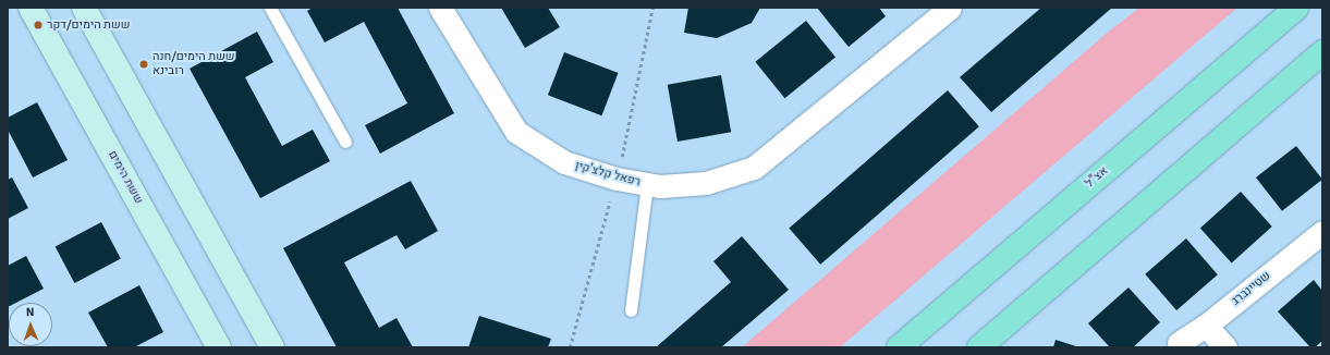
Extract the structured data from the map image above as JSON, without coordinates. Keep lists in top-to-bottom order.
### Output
{
  "streets": {
    "main road": ["ששת הימים", "אצ\"ל"],
    "street": ["רפאל קלצ'קין", "שטיינברג"]
  },
  "places": ["ששת הימים/דקר", "ששת הימים/חנה רובינא"],
  "north": "top"
}
